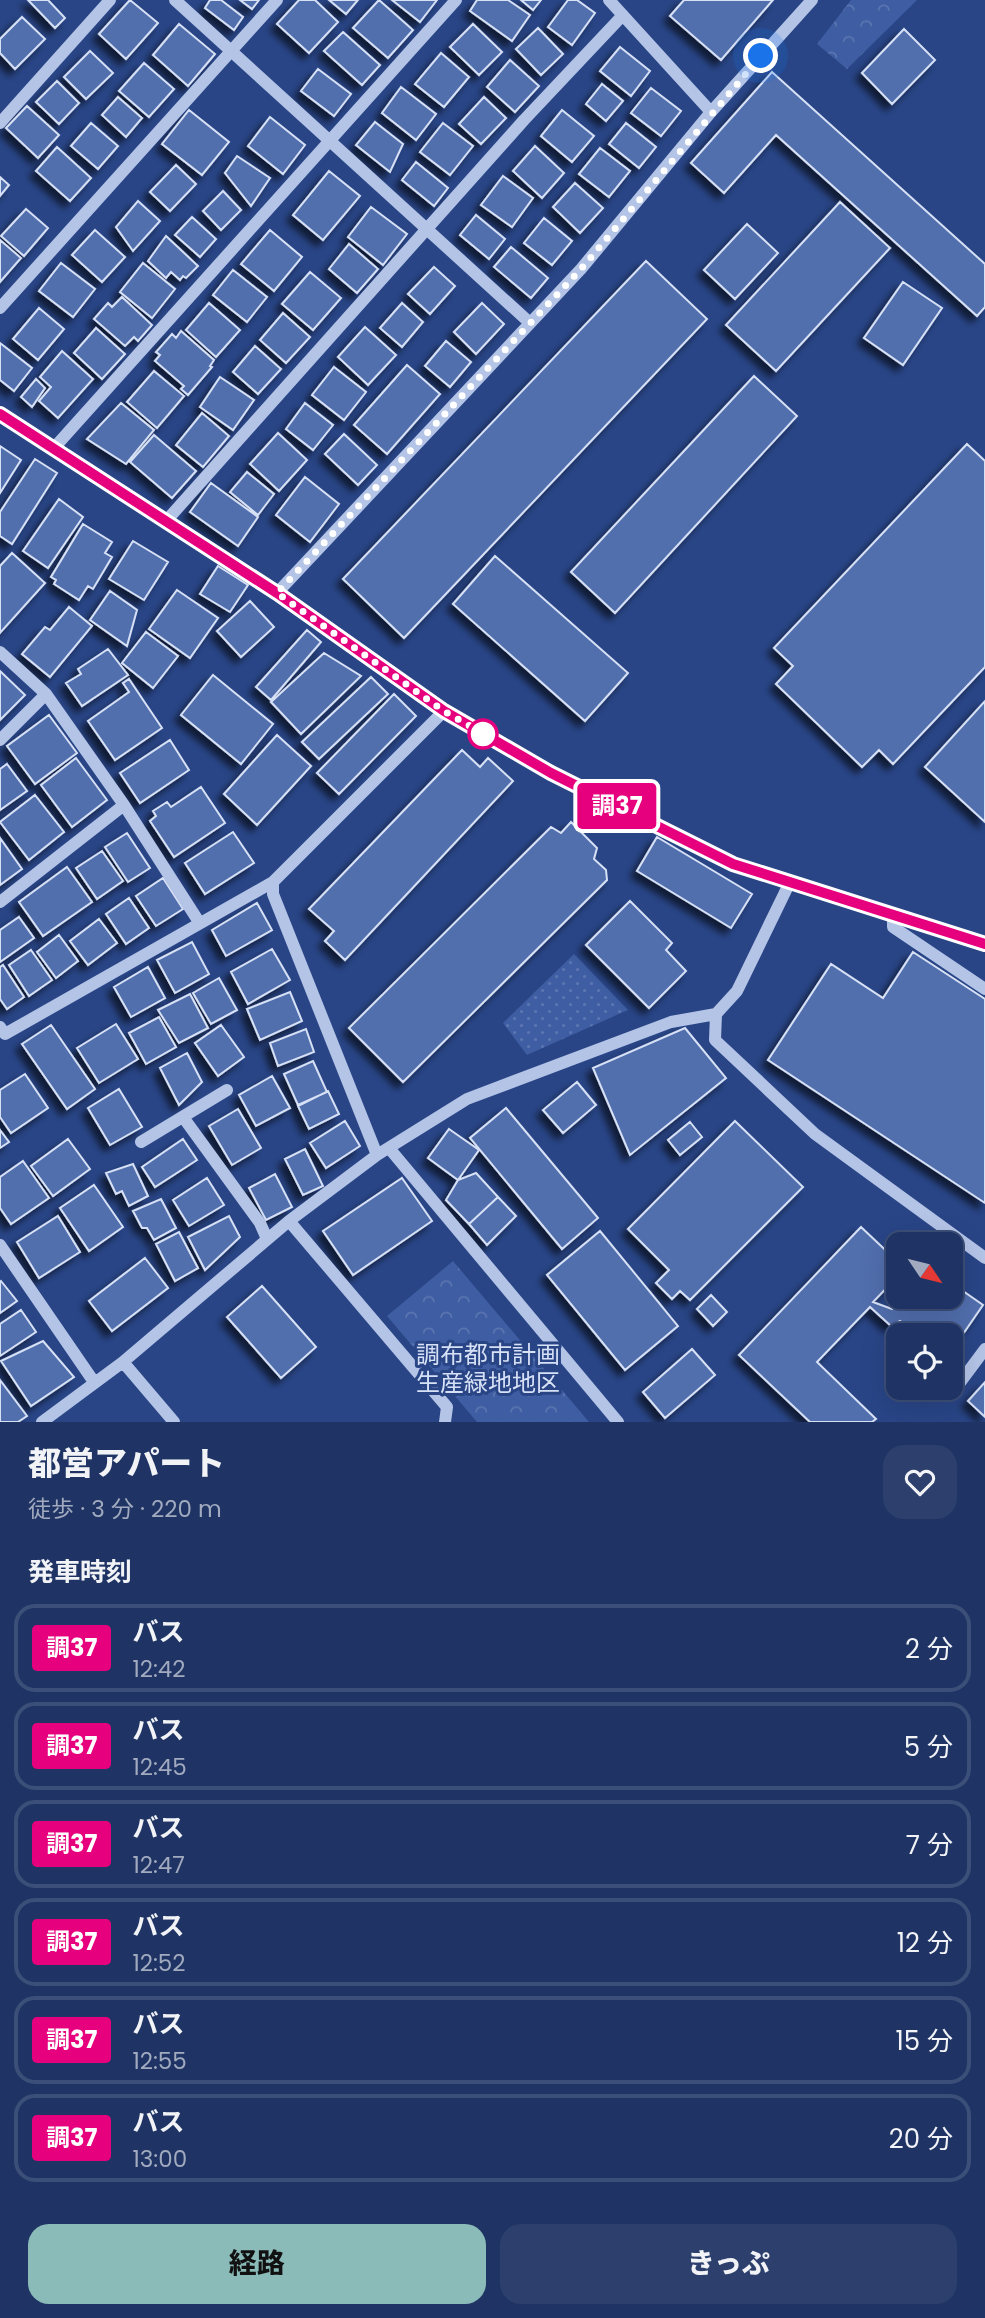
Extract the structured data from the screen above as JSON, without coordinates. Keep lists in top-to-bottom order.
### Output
{
  "parks": ["調布都市計画 生産緑地地区"],
  "lines": ["bus line 調37"],
  "north": "bottom right",
  "page": {
    "on_map": "調37",
    "heading": [
      ["都営アパート", "徒歩 · 3 分 · 220 m"],
      "発車時刻"
    ],
    "list": [
      {
        "mark": "調37",
        "name": "バス",
        "note": "12:42",
        "value": "2 分"
      },
      {
        "mark": "調37",
        "name": "バス",
        "note": "12:45",
        "value": "5 分"
      },
      {
        "mark": "調37",
        "name": "バス",
        "note": "12:47",
        "value": "7 分"
      },
      {
        "mark": "調37",
        "name": "バス",
        "note": "12:52",
        "value": "12 分"
      },
      {
        "mark": "調37",
        "name": "バス",
        "note": "12:55",
        "value": "15 分"
      },
      {
        "mark": "調37",
        "name": "バス",
        "note": "13:00",
        "value": "20 分"
      }
    ],
    "buttons": ["経路", "きっぷ"]
  }
}
